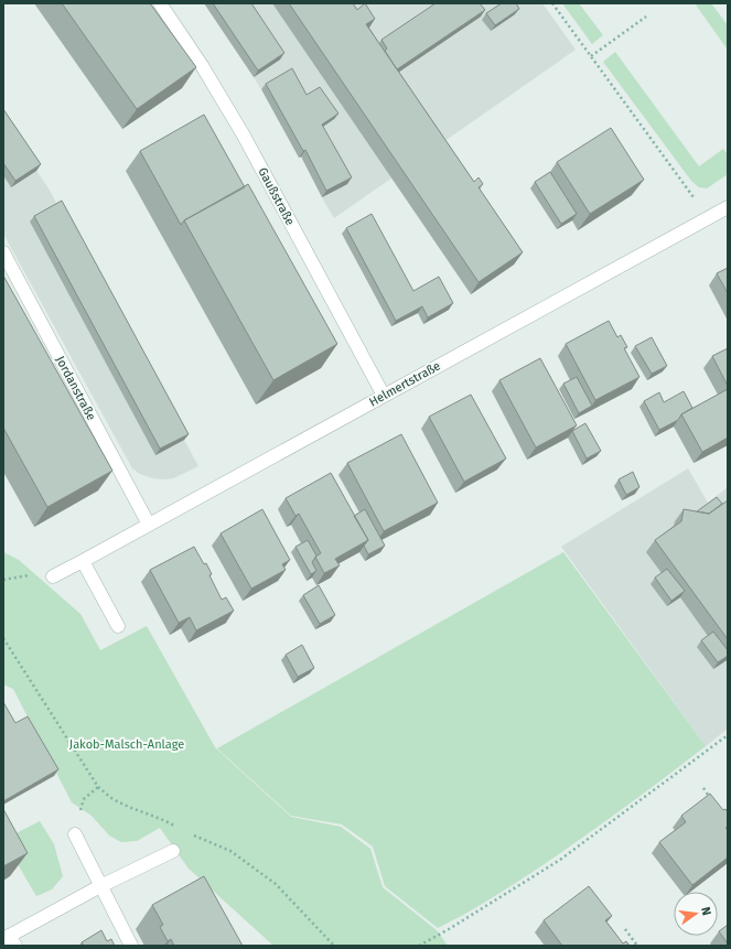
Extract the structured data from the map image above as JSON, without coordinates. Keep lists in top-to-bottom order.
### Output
{
  "streets": {
    "street": ["Gaußstraße", "Helmertstraße", "Jordanstraße"]
  },
  "crossings": [
    ["Gaußstraße", "Helmertstraße"],
    ["Helmertstraße", "Jordanstraße"]
  ],
  "parks": ["Jakob-Malsch-Anlage"],
  "north": "right"
}
